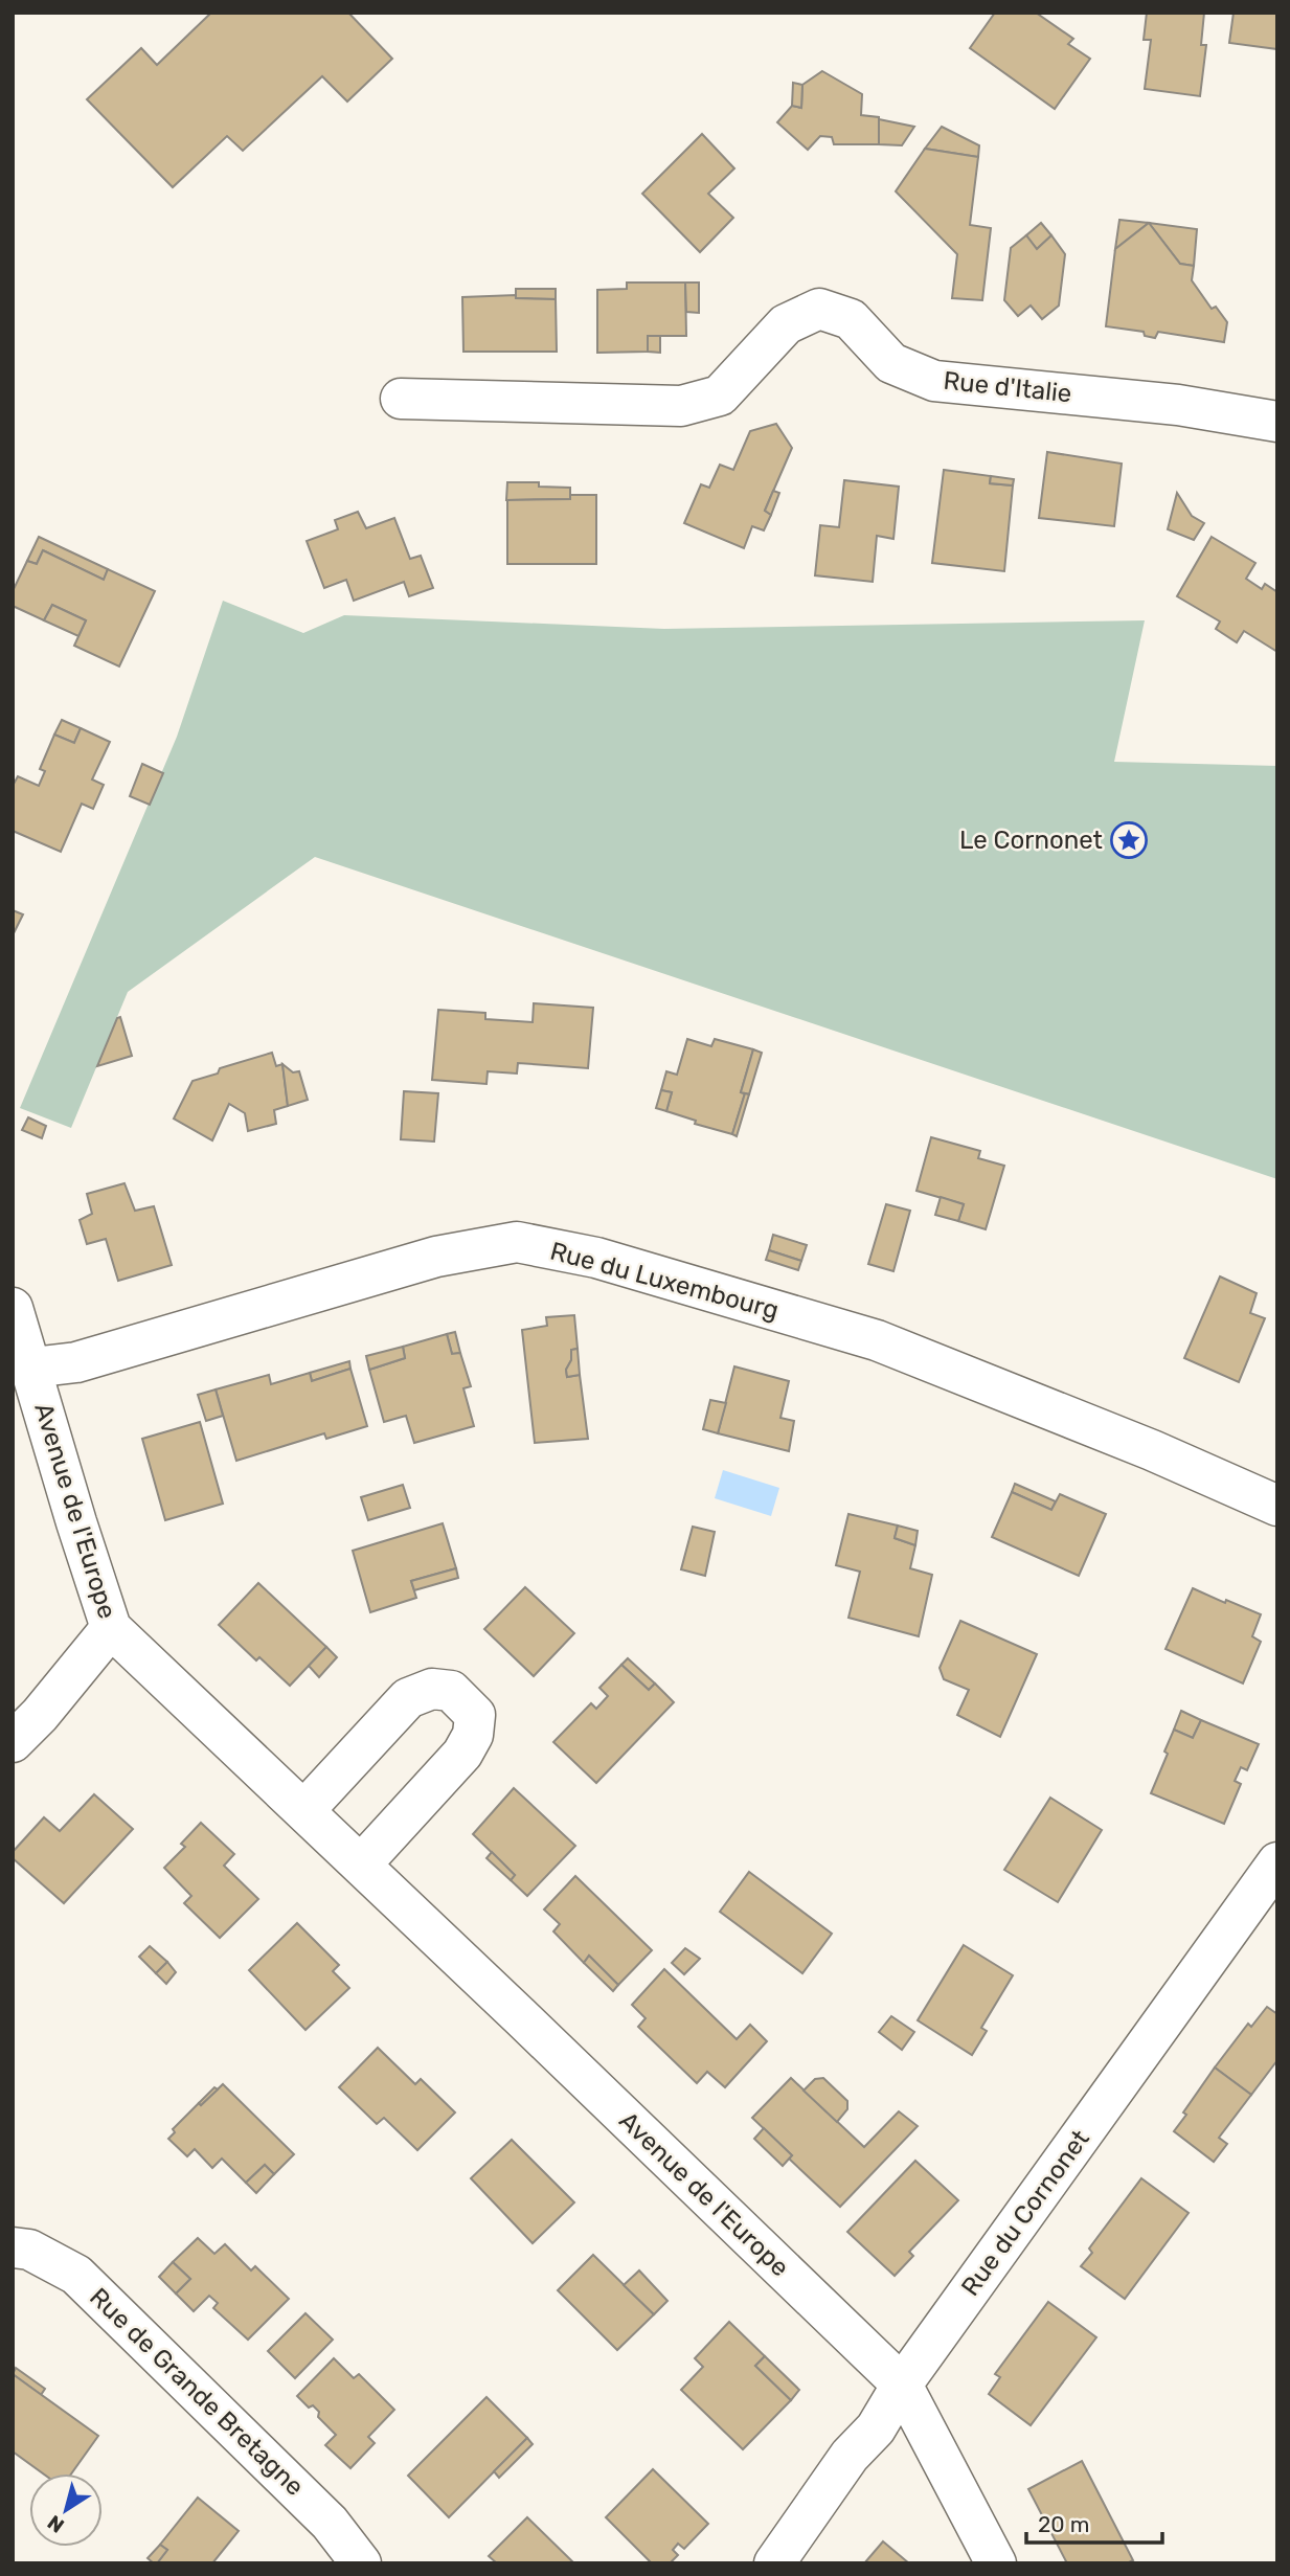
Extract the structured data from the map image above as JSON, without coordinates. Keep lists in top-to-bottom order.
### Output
{
  "streets": {
    "street": [
      "Rue d'Italie",
      "Rue du Luxembourg",
      "Avenue de l'Europe",
      "Rue du Cornonet",
      "Rue de Grande Bretagne"
    ]
  },
  "crossings": [
    ["Rue du Luxembourg", "Avenue de l'Europe"],
    ["Avenue de l'Europe", "Rue du Cornonet"]
  ],
  "places": {
    "place": ["Le Cornonet"]
  },
  "scale_bar": "20 m",
  "north": "bottom left"
}
